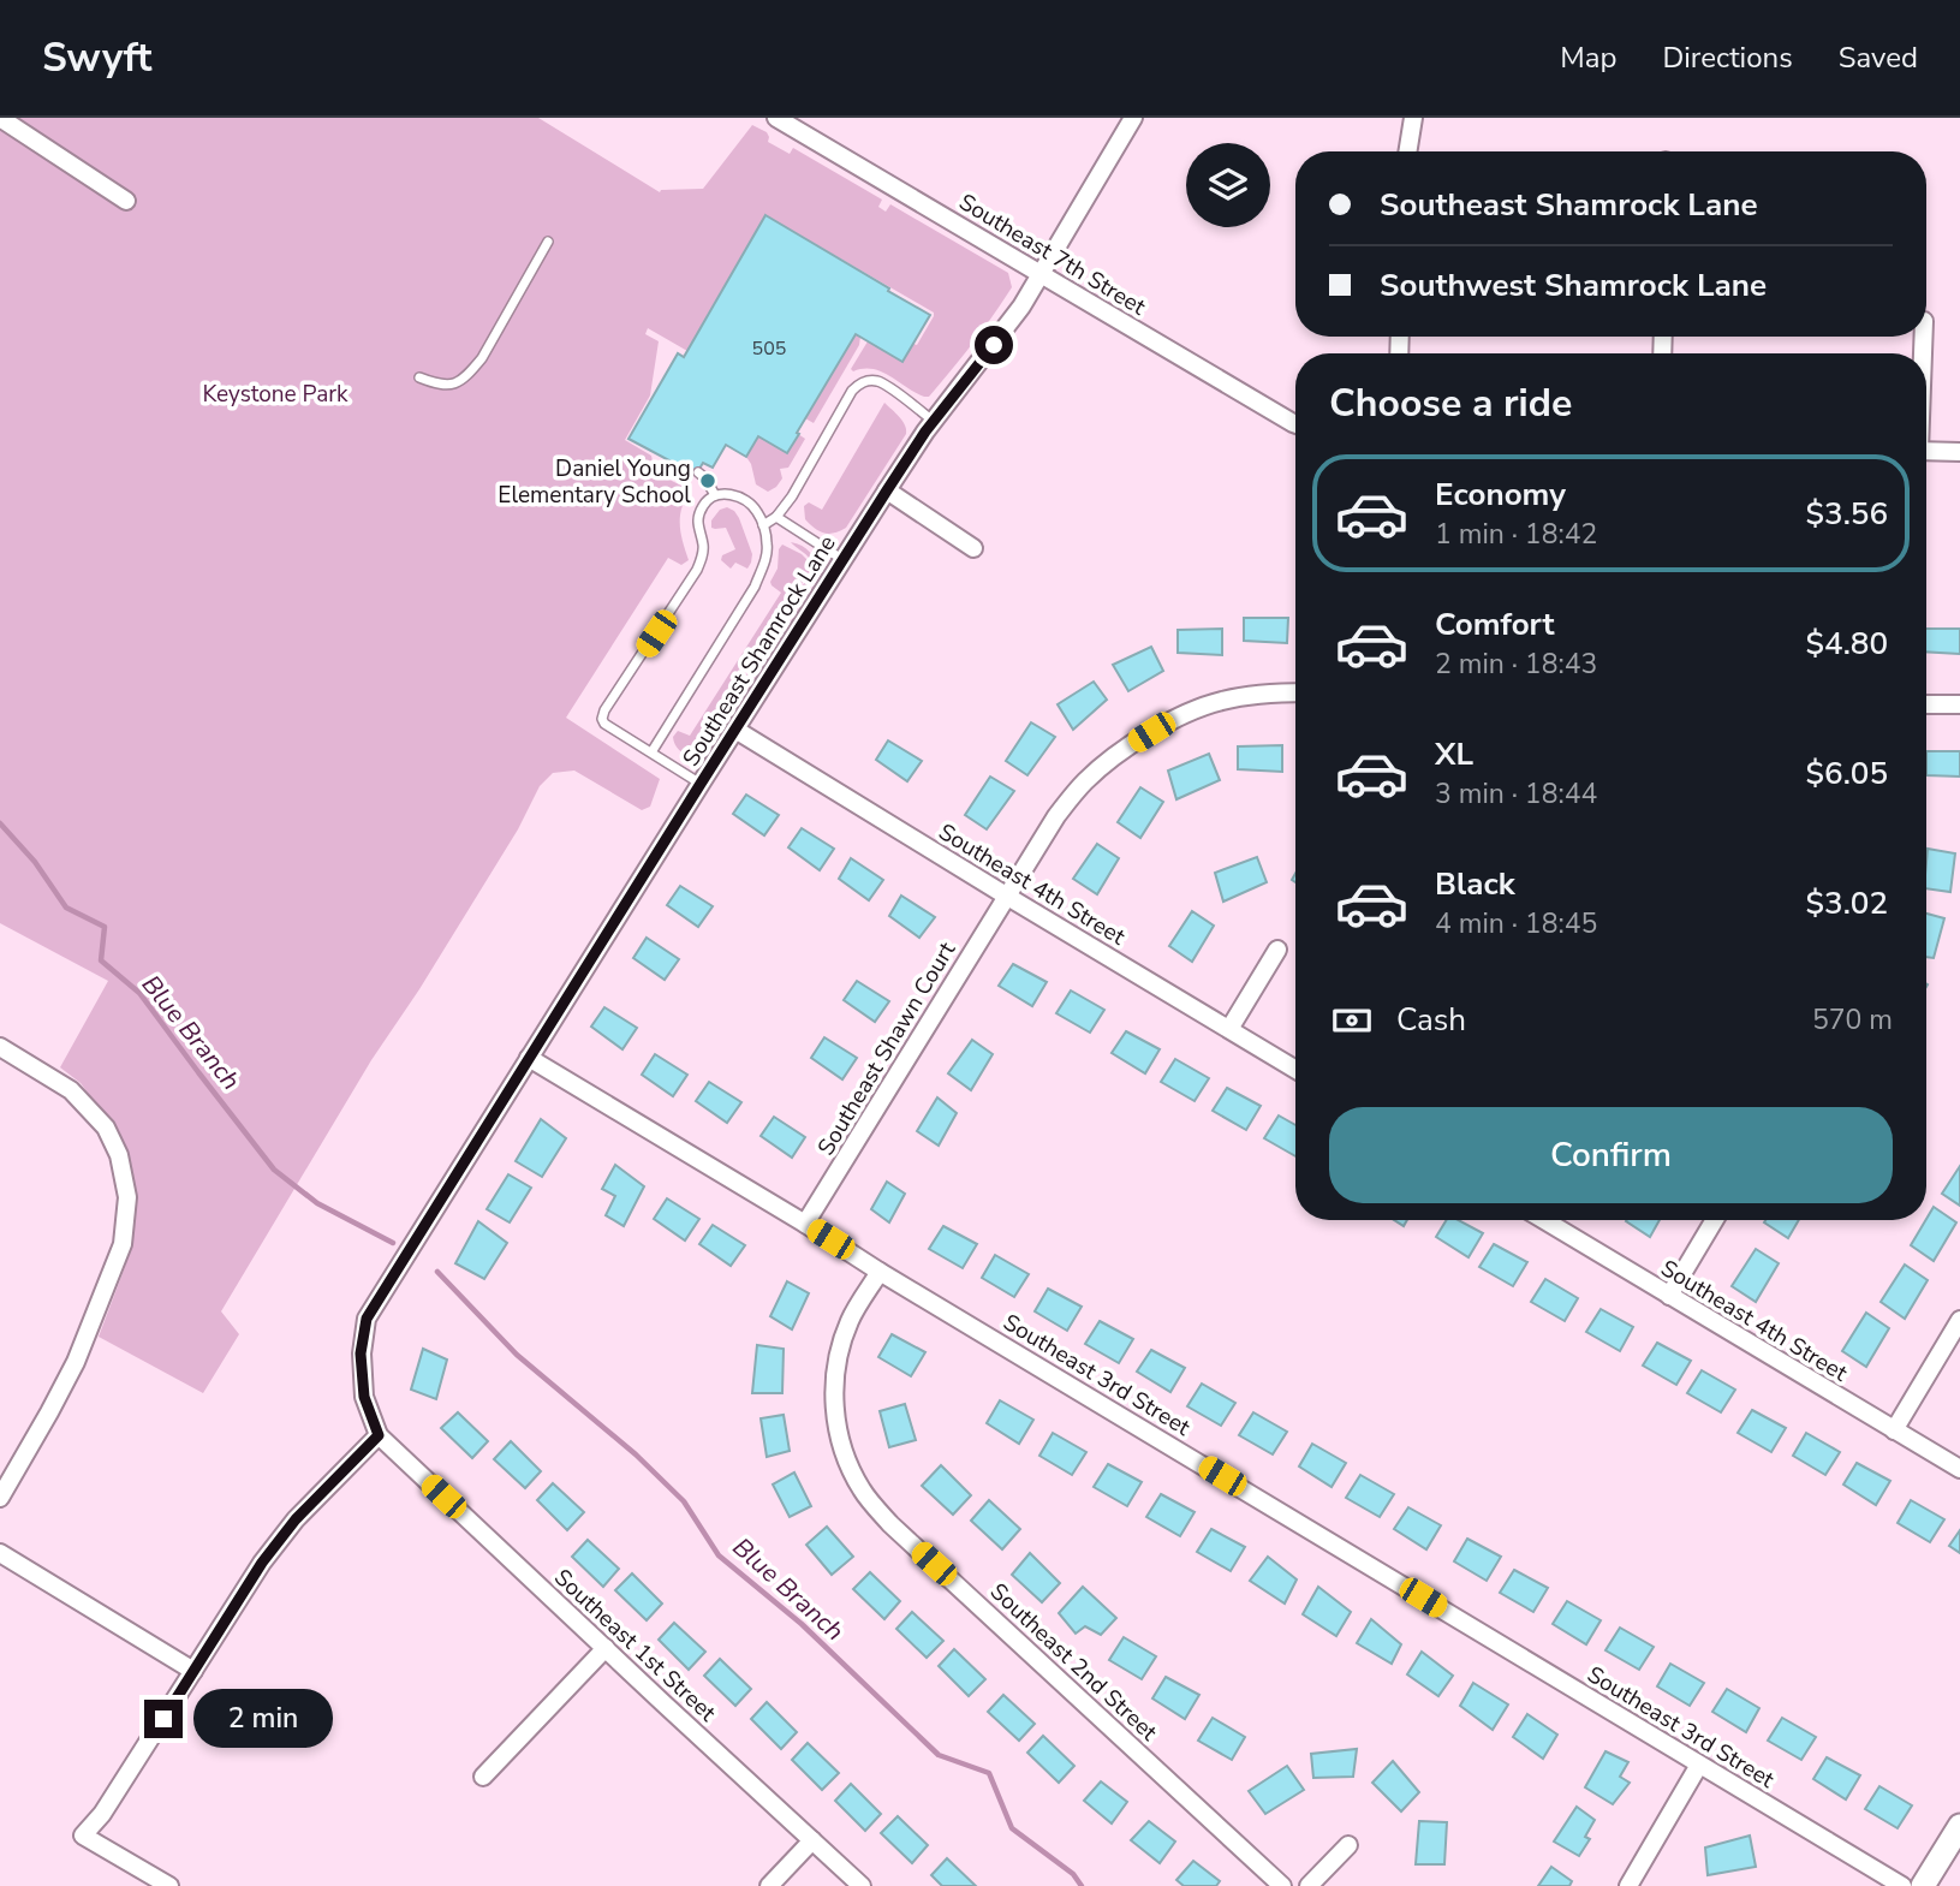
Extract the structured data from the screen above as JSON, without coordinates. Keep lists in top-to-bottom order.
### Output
{
  "streets": {
    "street": [
      "Southeast 7th Street",
      "Southeast Shamrock Lane",
      "Southeast 4th Street",
      "Southeast Shawn Court",
      "Southeast 3rd Street",
      "Southeast 1st Street",
      "Southeast 2nd Street"
    ]
  },
  "crossings": [
    ["Southeast 7th Street", "Southeast Shamrock Lane"],
    ["Southeast Shamrock Lane", "Southeast 4th Street"],
    ["Southeast Shamrock Lane", "Southeast 3rd Street"],
    ["Southeast Shamrock Lane", "Southeast 1st Street"],
    ["Southeast 4th Street", "Southeast Shawn Court"],
    ["Southeast Shawn Court", "Southeast 3rd Street"],
    ["Southeast 3rd Street", "Southeast 2nd Street"]
  ],
  "water": ["Blue Branch"],
  "parks": ["Keystone Park"],
  "places": ["Daniel Young Elementary School"],
  "house_numbers": ["505"],
  "page": {
    "header": "Swyft",
    "nav": ["Map", "Directions", "Saved"],
    "banner": ["Southeast Shamrock Lane", "Southwest Shamrock Lane"],
    "heading": "Choose a ride",
    "list": [
      {
        "name": "Economy",
        "note": "1 min · 18:42",
        "value": "$3.56"
      },
      {
        "name": "Comfort",
        "note": "2 min · 18:43",
        "value": "$4.80"
      },
      {
        "name": "XL",
        "note": "3 min · 18:44",
        "value": "$6.05"
      },
      {
        "name": "Black",
        "note": "4 min · 18:45",
        "value": "$3.02"
      }
    ],
    "pay": ["Cash", "570 m"],
    "buttons": "Confirm",
    "bubble": "2 min"
  }
}
